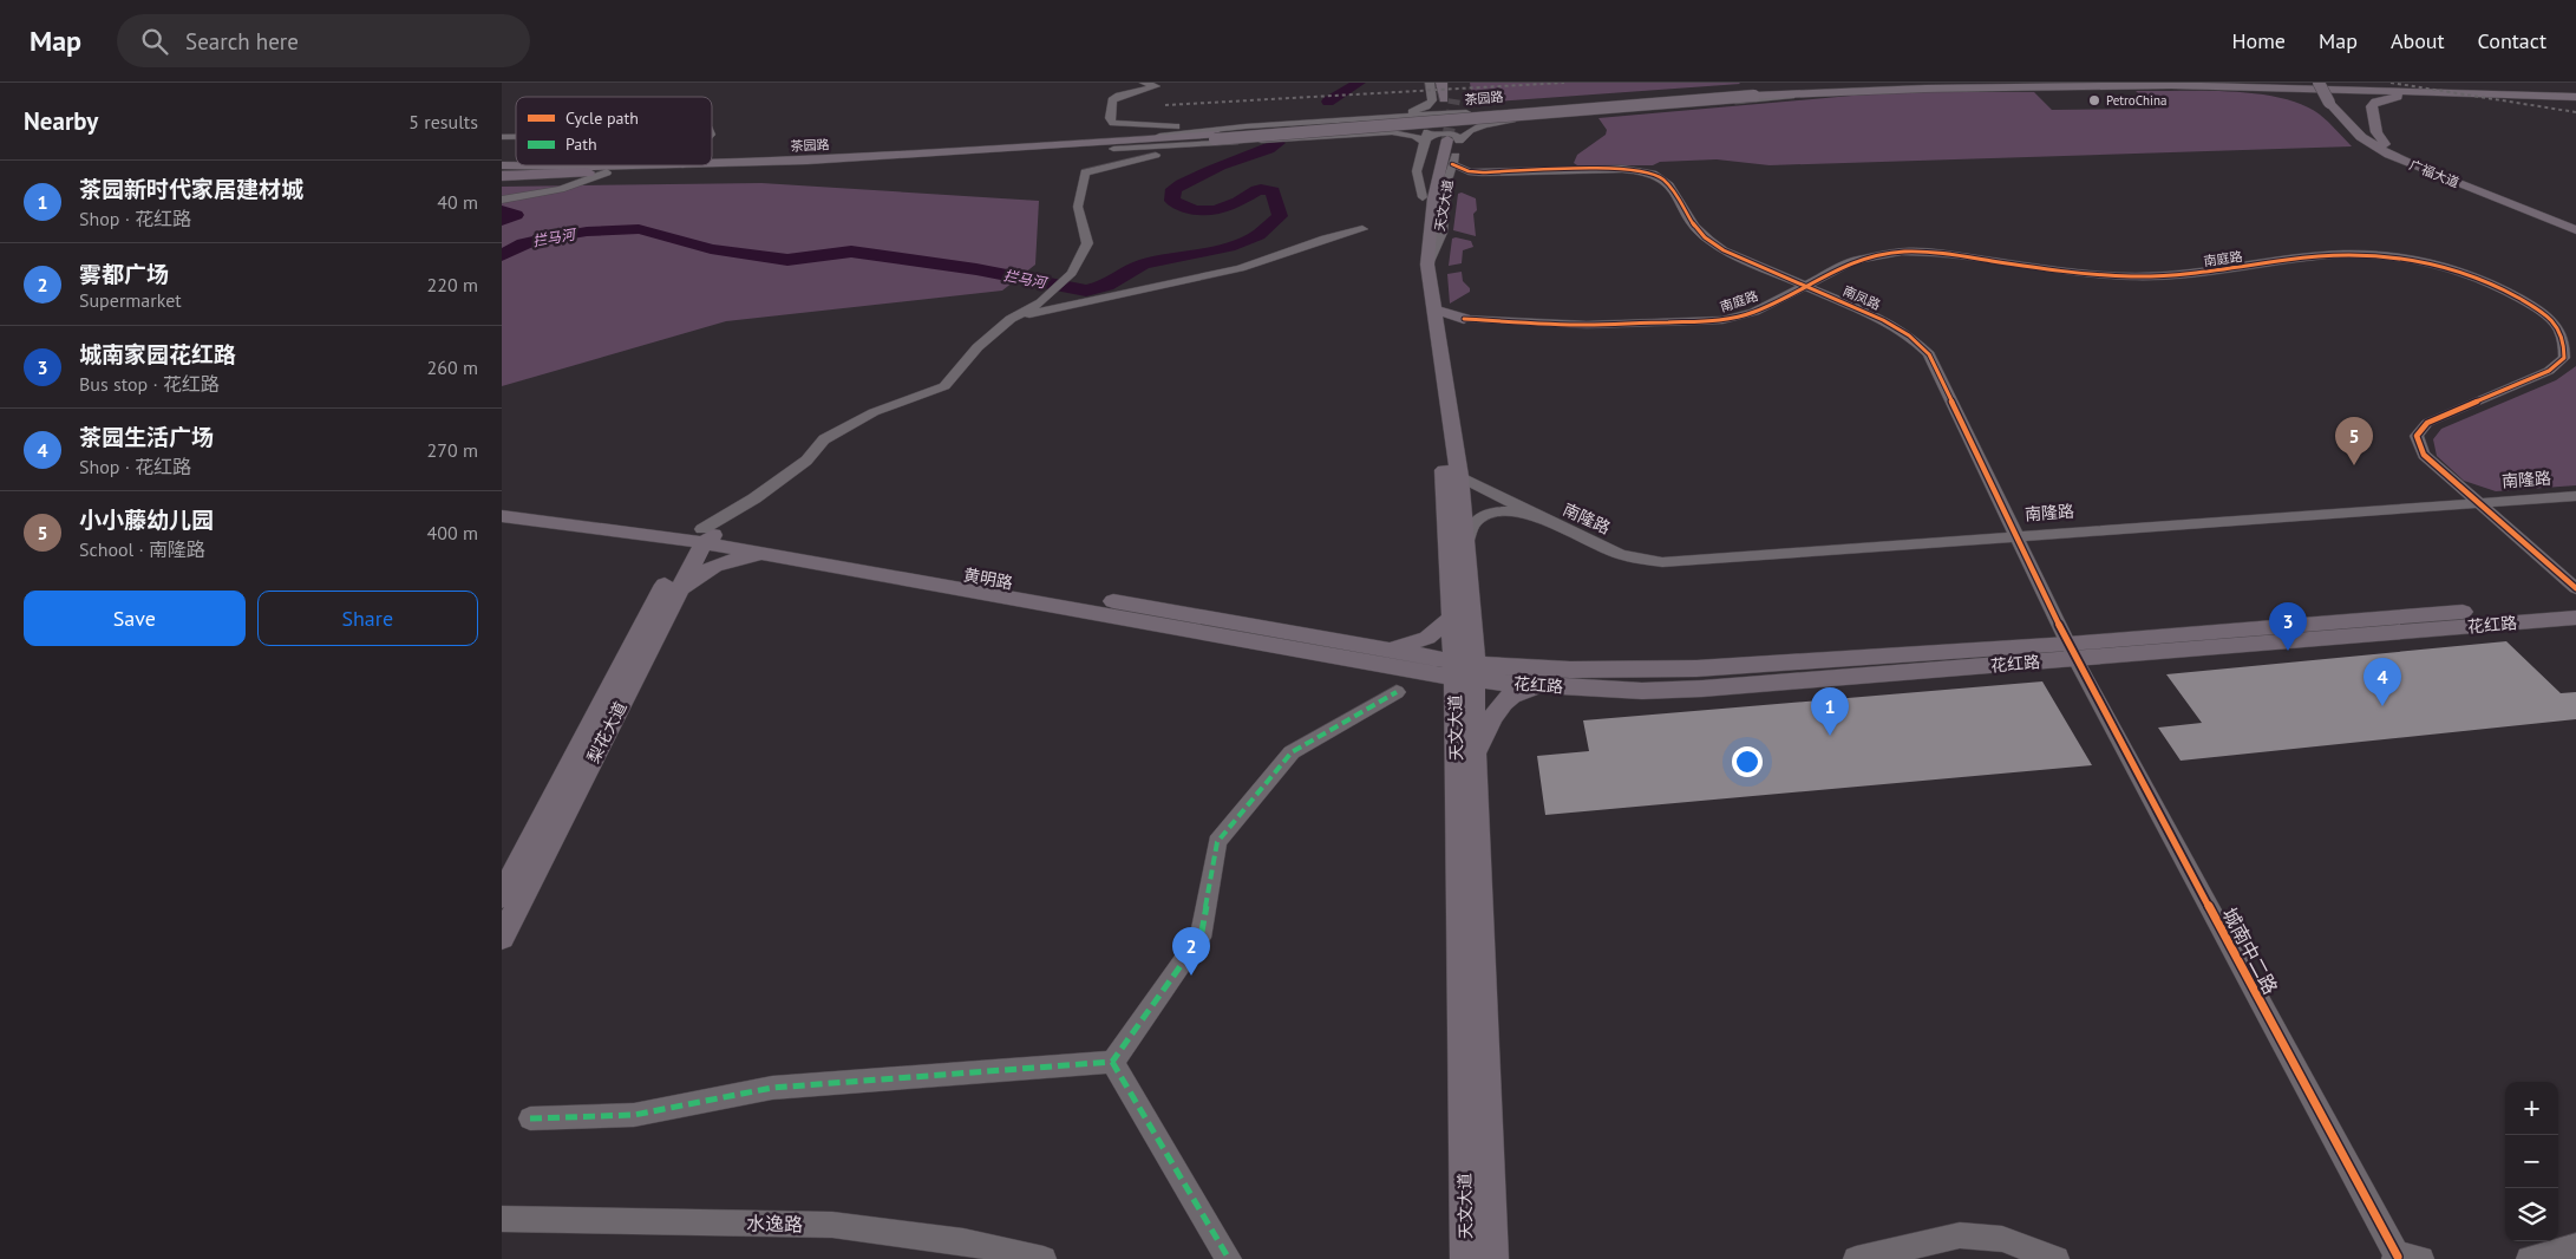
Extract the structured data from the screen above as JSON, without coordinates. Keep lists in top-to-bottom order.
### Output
{
  "streets": {
    "main road": [
      "茶园路",
      "广福大道",
      "天文大道",
      "黄明路",
      "花红路",
      "梨花大道"
    ],
    "street": [
      "南庭路",
      "南凤路",
      "南隆路",
      "城南中二路",
      "水逸路"
    ]
  },
  "crossings": [
    ["茶园路", "天文大道"],
    ["天文大道", "南隆路"],
    ["天文大道", "黄明路"],
    ["天文大道", "花红路"],
    ["南庭路", "南凤路"],
    ["南庭路", "南隆路"],
    ["南凤路", "南隆路"],
    ["南凤路", "花红路"],
    ["南凤路", "城南中二路"],
    ["黄明路", "花红路"],
    ["黄明路", "梨花大道"],
    ["花红路", "城南中二路"]
  ],
  "water": ["拦马河"],
  "places": ["PetroChina"],
  "legend": ["Cycle path", "Path"],
  "page": {
    "header": "Map",
    "search": "Search here",
    "nav": [
      "Home",
      "Map",
      "About",
      "Contact"
    ],
    "heading": ["Nearby", "5 results"],
    "list": [
      {
        "mark": "1",
        "name": "茶园新时代家居建材城",
        "note": "Shop · 花红路",
        "value": "40 m"
      },
      {
        "mark": "2",
        "name": "雾都广场",
        "note": "Supermarket",
        "value": "220 m"
      },
      {
        "mark": "3",
        "name": "城南家园花红路",
        "note": "Bus stop · 花红路",
        "value": "260 m"
      },
      {
        "mark": "4",
        "name": "茶园生活广场",
        "note": "Shop · 花红路",
        "value": "270 m"
      },
      {
        "mark": "5",
        "name": "小小藤幼儿园",
        "note": "School · 南隆路",
        "value": "400 m"
      }
    ],
    "pins": [
      "5",
      "3",
      "4",
      "1",
      "2"
    ],
    "buttons": ["Save", "Share"],
    "map_buttons": ["+", "−"]
  }
}
